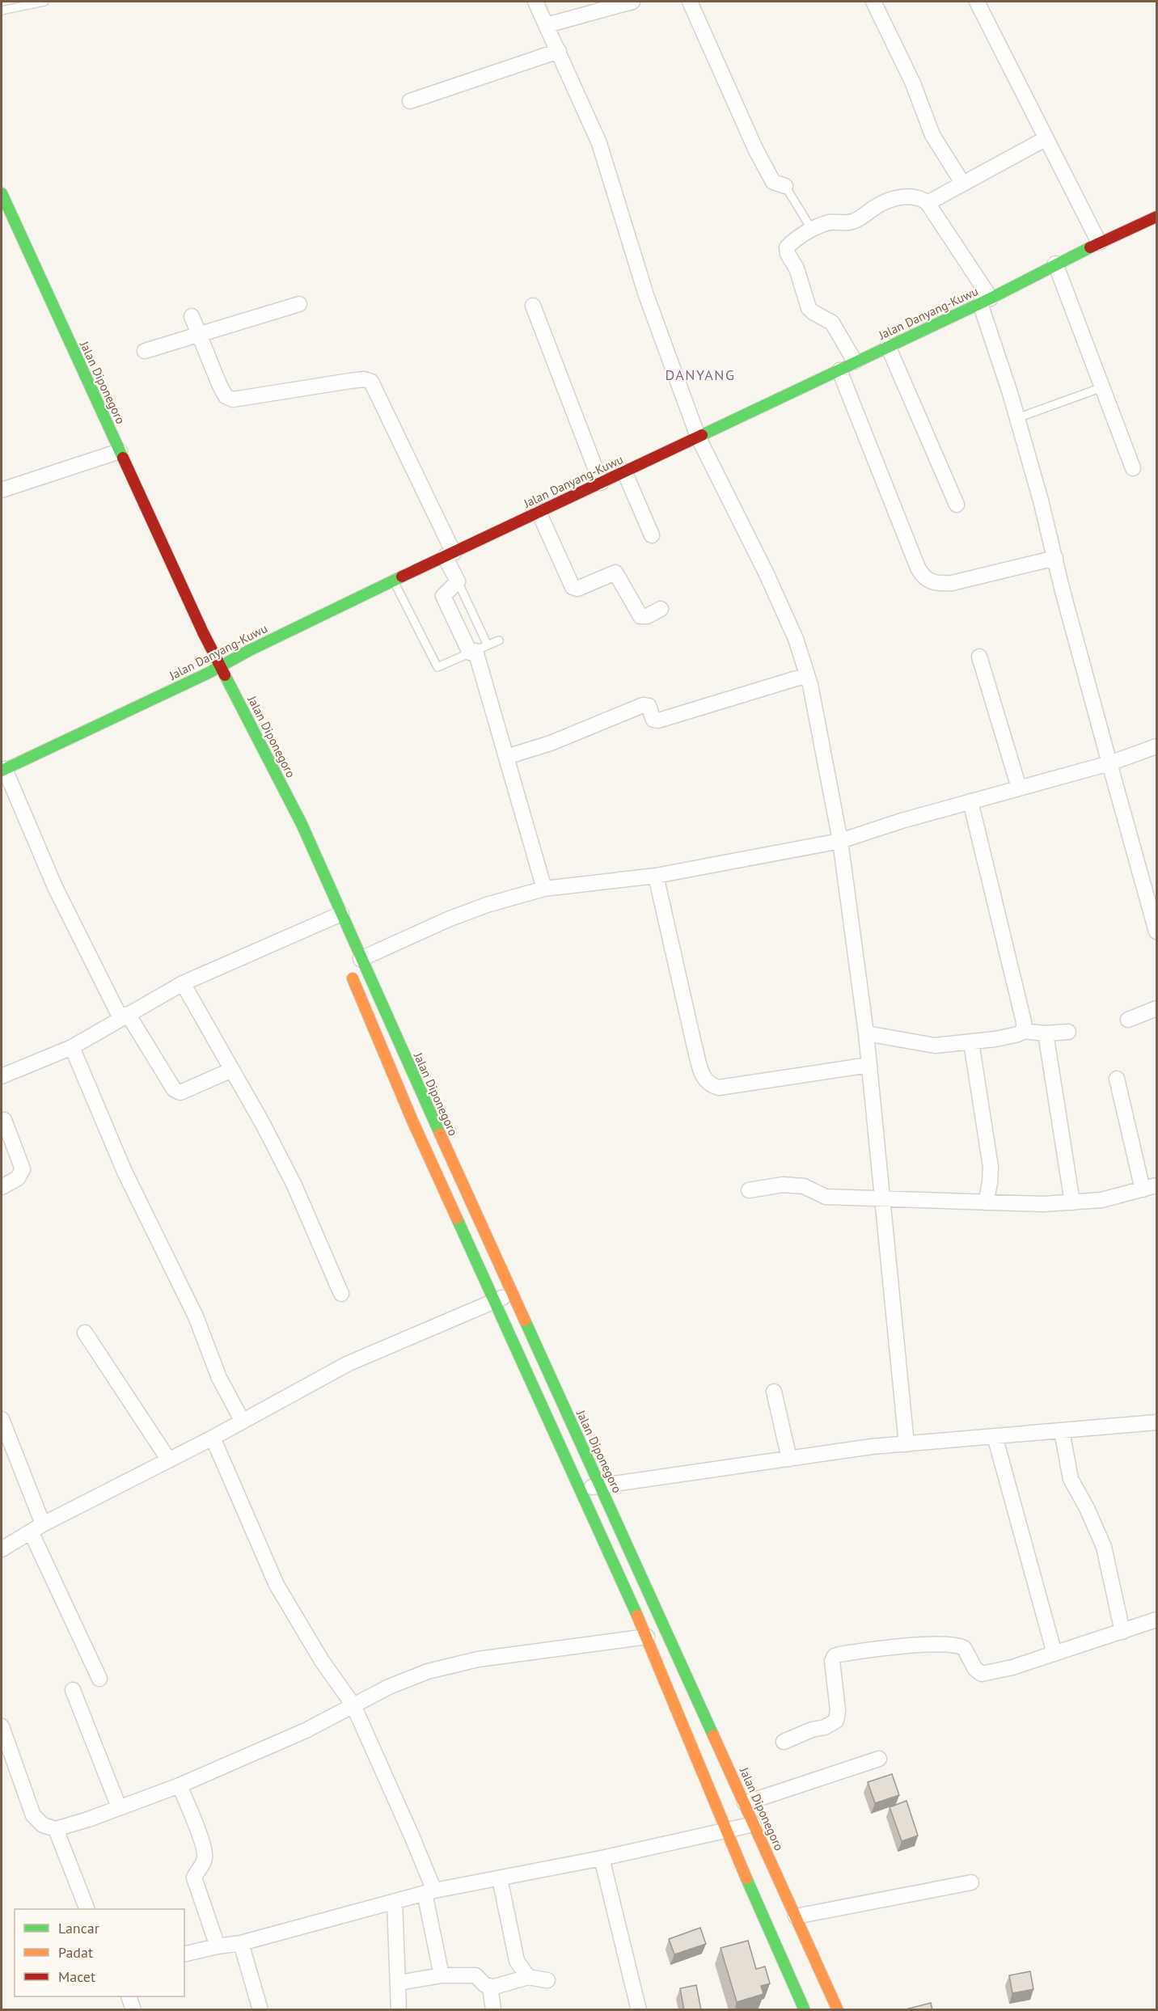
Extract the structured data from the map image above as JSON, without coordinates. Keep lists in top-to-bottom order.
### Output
{
  "streets": {
    "main road": ["Jalan Danyang-Kuwu", "Jalan Diponegoro"]
  },
  "crossings": [
    ["Jalan Danyang-Kuwu", "Jalan Diponegoro"]
  ],
  "districts": ["DANYANG"],
  "legend": ["Lancar", "Padat", "Macet"]
}
